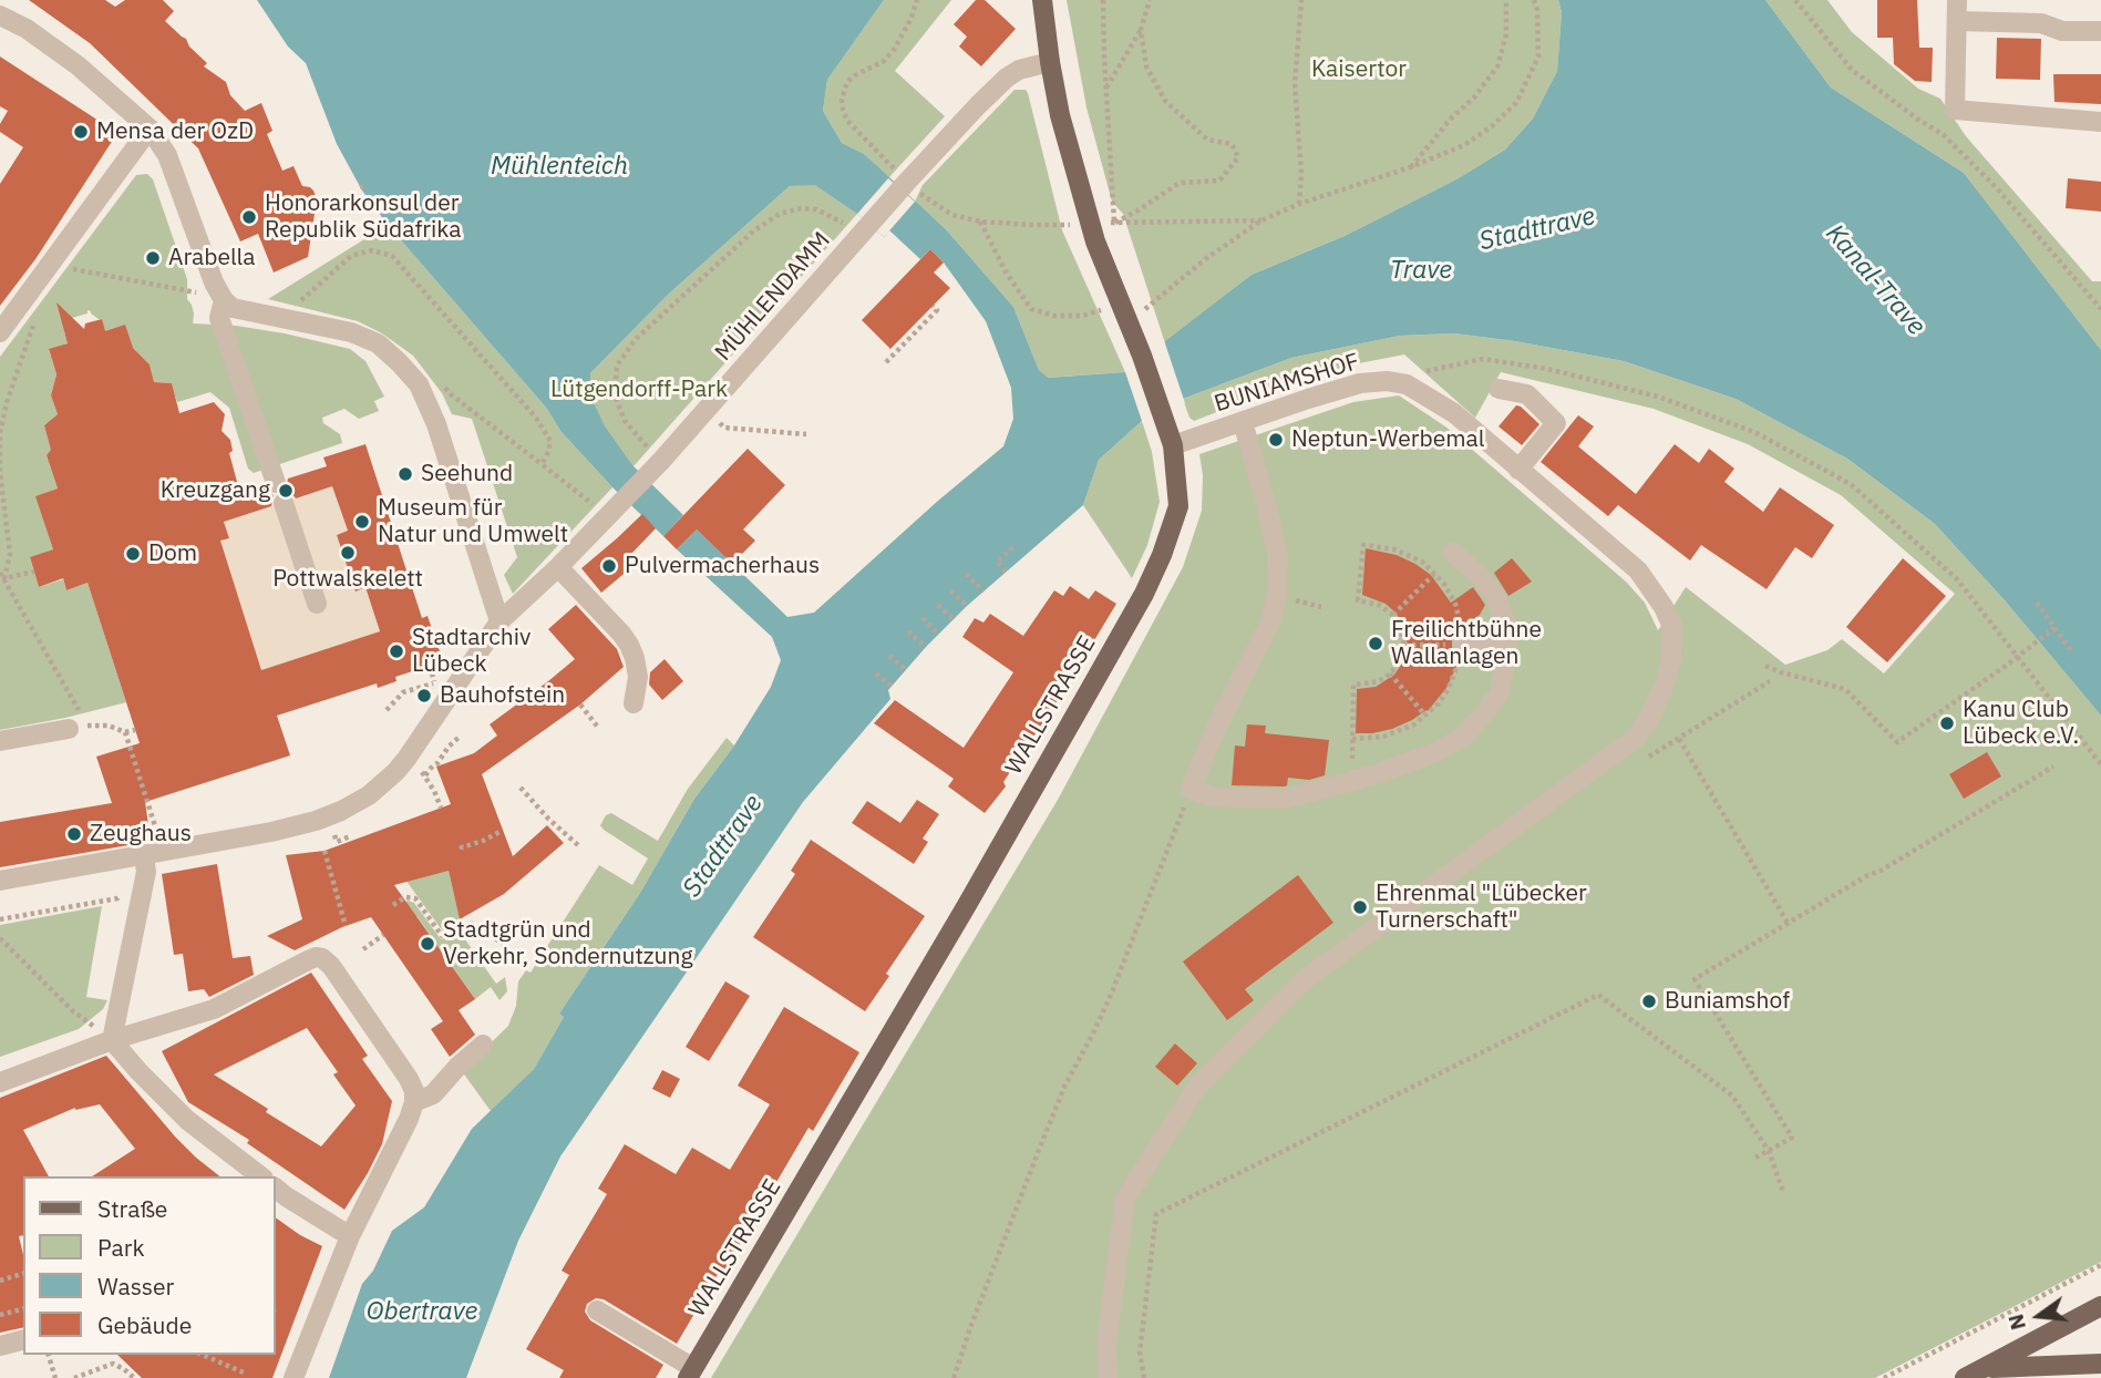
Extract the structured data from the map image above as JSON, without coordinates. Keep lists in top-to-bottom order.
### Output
{
  "streets": {
    "main road": ["WALLSTRASSE"],
    "street": ["MÜHLENDAMM", "BUNIAMSHOF"]
  },
  "crossings": [
    ["MÜHLENDAMM", "WALLSTRASSE"],
    ["BUNIAMSHOF", "WALLSTRASSE"]
  ],
  "water": [
    "Mühlenteich",
    "Stadttrave",
    "Trave",
    "Kanal-Trave",
    "Obertrave"
  ],
  "parks": ["Kaisertor", "Lütgendorff-Park"],
  "places": [
    "Mensa der OzD",
    "Honorarkonsul der Republik Südafrika",
    "Arabella",
    "Neptun-Werbemal",
    "Seehund",
    "Kreuzgang",
    "Museum für Natur und Umwelt",
    "Pottwalskelett",
    "Dom",
    "Pulvermacherhaus",
    "Freilichtbühne Wallanlagen",
    "Stadtarchiv Lübeck",
    "Bauhofstein",
    "Kanu Club Lübeck e.V.",
    "Zeughaus",
    "Ehrenmal \"Lübecker Turnerschaft\"",
    "Stadtgrün und Verkehr, Sondernutzung",
    "Buniamshof"
  ],
  "legend": [
    "Straße",
    "Park",
    "Wasser",
    "Gebäude"
  ],
  "north": "left"
}
